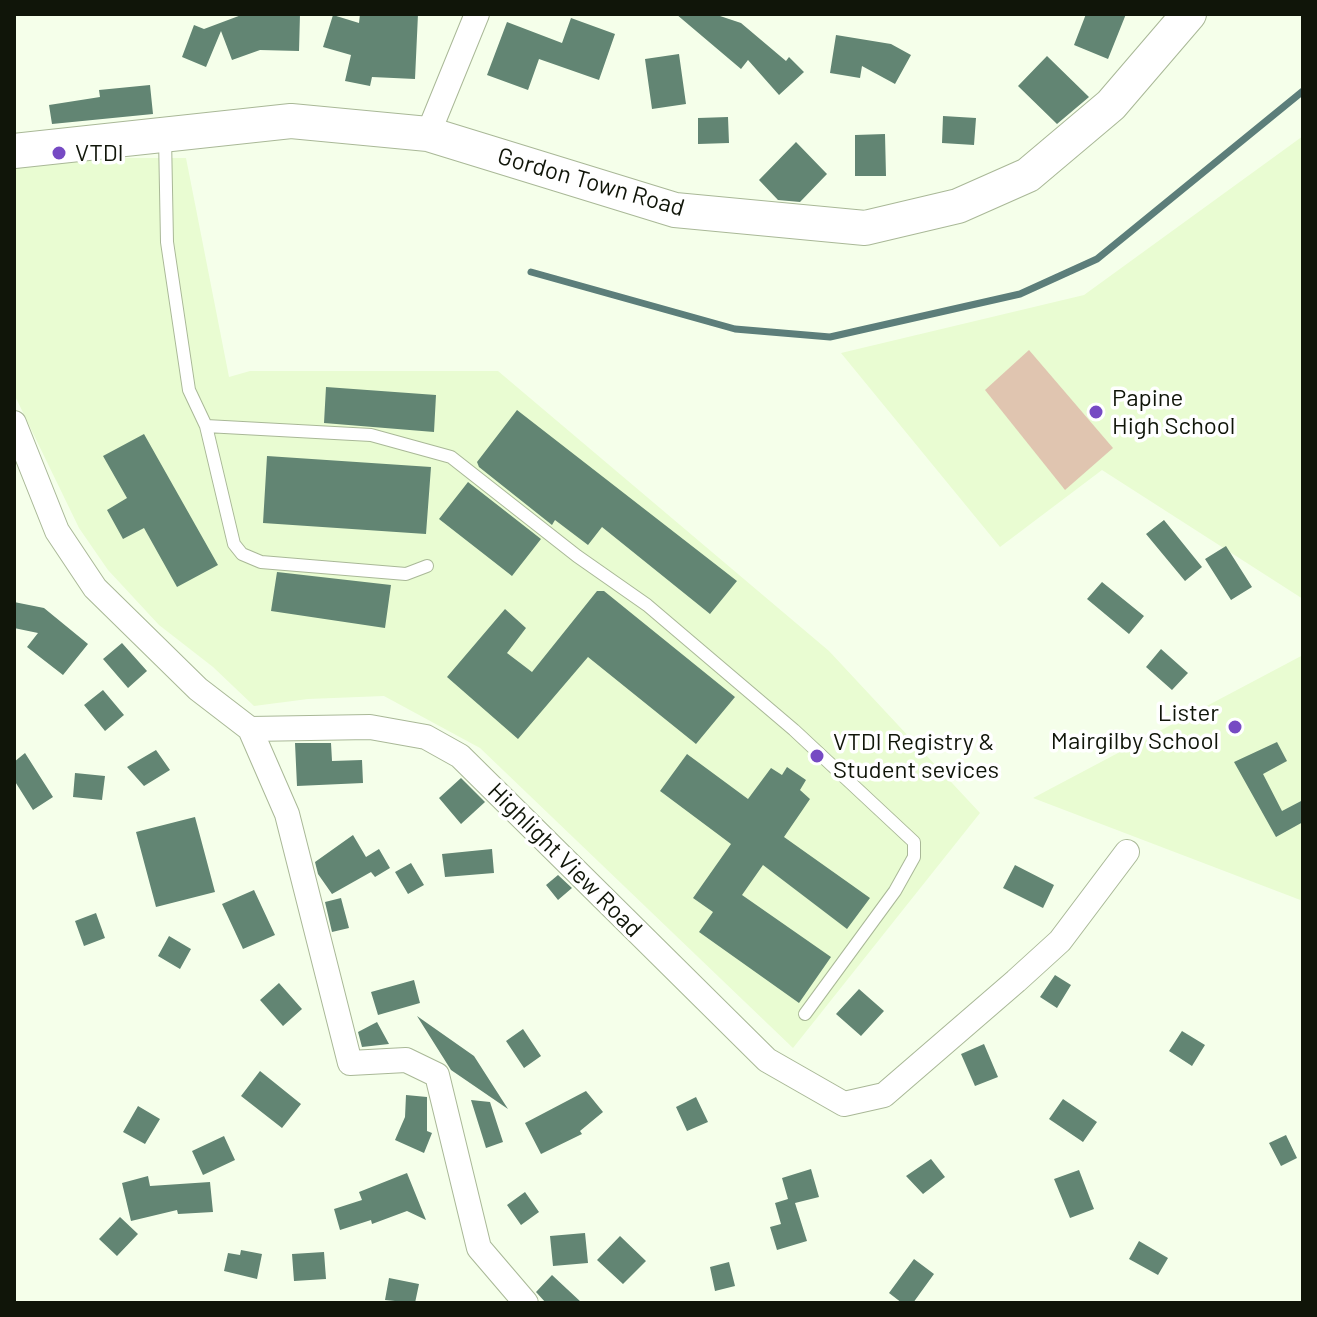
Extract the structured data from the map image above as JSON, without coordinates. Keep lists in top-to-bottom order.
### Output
{
  "streets": {
    "main road": ["Gordon Town Road"],
    "street": ["Highlight View Road"]
  },
  "places": [
    "VTDI",
    "Papine High School",
    "Lister Mairgilby School",
    "VTDI Registry & Student sevices"
  ]
}
